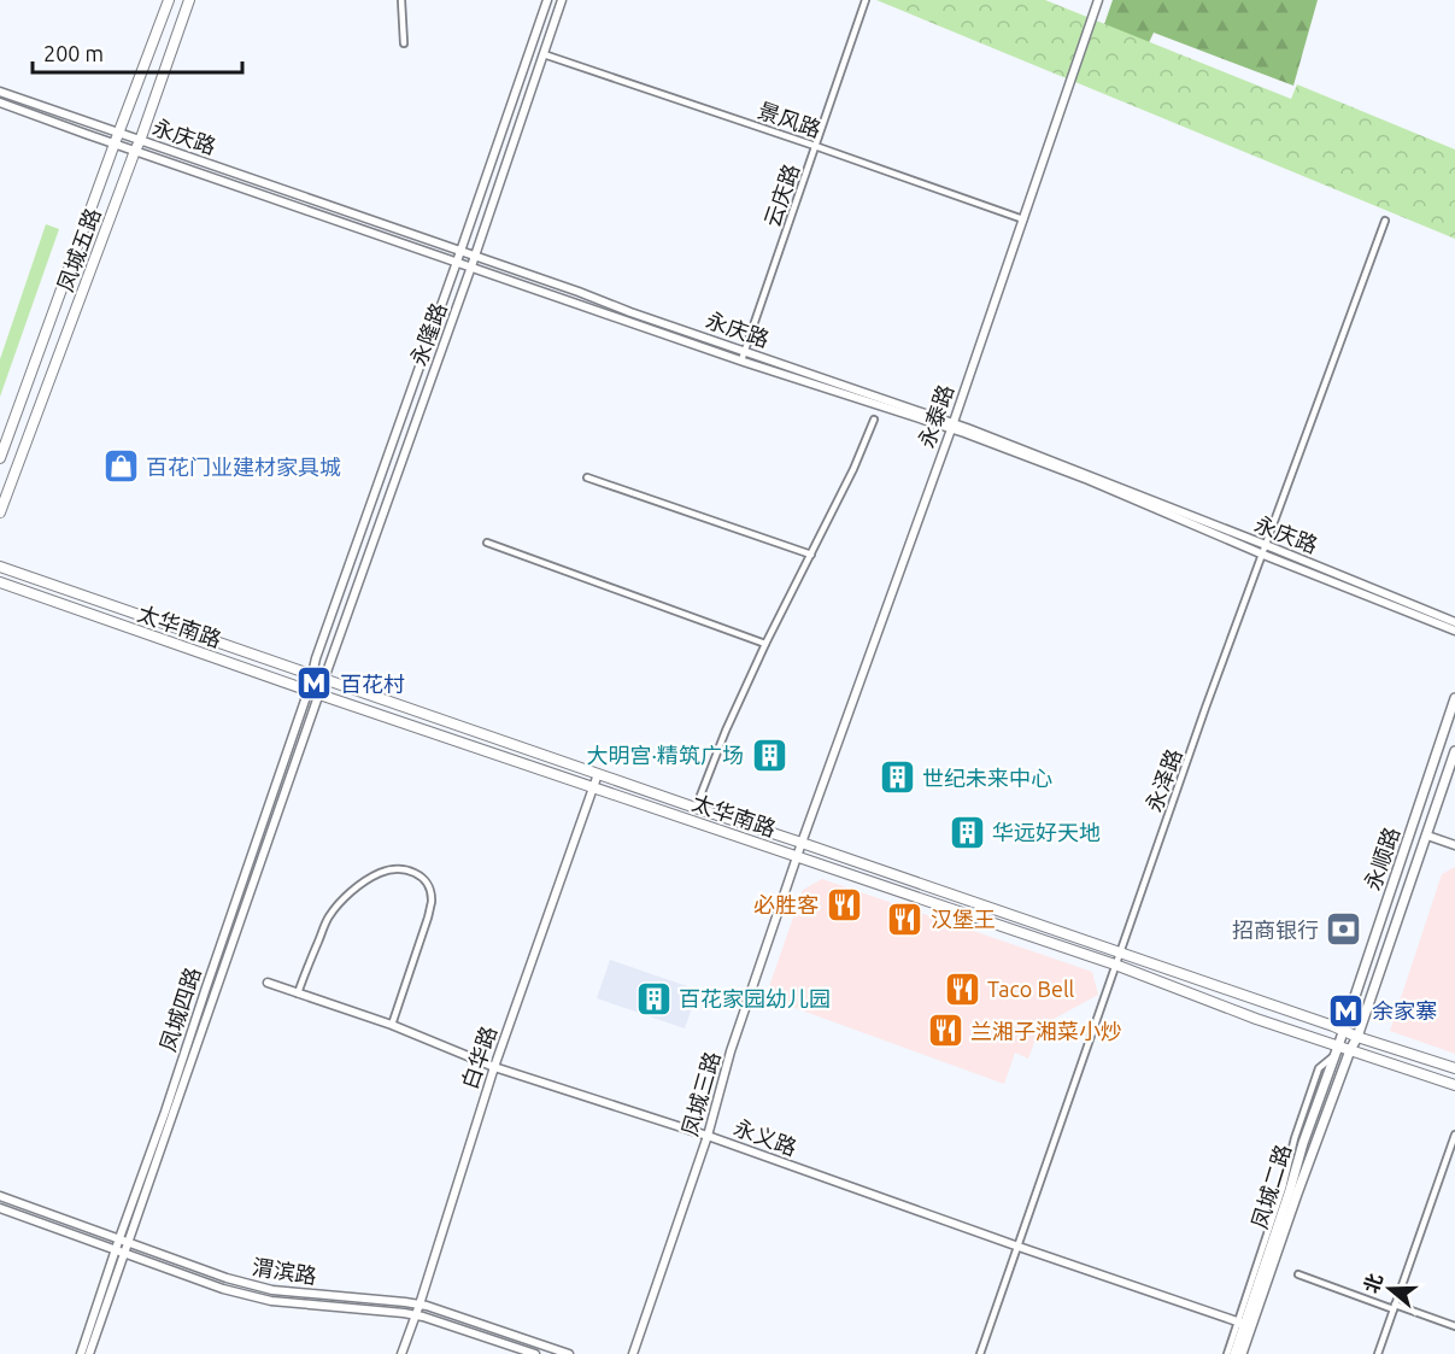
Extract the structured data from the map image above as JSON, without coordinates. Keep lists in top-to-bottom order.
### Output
{
  "streets": {
    "main road": [
      "凤城五路",
      "太华南路",
      "永顺路",
      "凤城二路"
    ],
    "street": [
      "景风路",
      "永庆路",
      "云庆路",
      "永隆路",
      "永泰路",
      "永泽路",
      "凤城四路",
      "白华路",
      "凤城三路",
      "永义路",
      "渭滨路"
    ]
  },
  "crossings": [
    ["景风路", "云庆路"],
    ["景风路", "永隆路"],
    ["景风路", "永泰路"],
    ["永庆路", "云庆路"],
    ["永庆路", "凤城五路"],
    ["永庆路", "永隆路"],
    ["永庆路", "永泰路"],
    ["永庆路", "永泽路"],
    ["永隆路", "太华南路"],
    ["永隆路", "凤城四路"],
    ["永泰路", "太华南路"],
    ["永泰路", "凤城三路"],
    ["太华南路", "永泽路"],
    ["太华南路", "永顺路"],
    ["太华南路", "凤城四路"],
    ["太华南路", "白华路"],
    ["太华南路", "凤城三路"],
    ["太华南路", "凤城二路"],
    ["永泽路", "永义路"],
    ["永顺路", "凤城二路"],
    ["凤城四路", "渭滨路"],
    ["白华路", "永义路"],
    ["白华路", "渭滨路"],
    ["凤城三路", "永义路"],
    ["永义路", "凤城二路"]
  ],
  "places": {
    "shop": ["百花门业建材家具城"],
    "metro station": ["百花村", "余家寨"],
    "building": [
      "大明宫·精筑广场",
      "世纪未来中心",
      "华远好天地",
      "百花家园幼儿园"
    ],
    "restaurant": [
      "必胜客",
      "汉堡王",
      "Taco Bell",
      "兰湘子湘菜小炒"
    ],
    "bank": ["招商银行"]
  },
  "scale_bar": "200 m",
  "north": "left"
}
